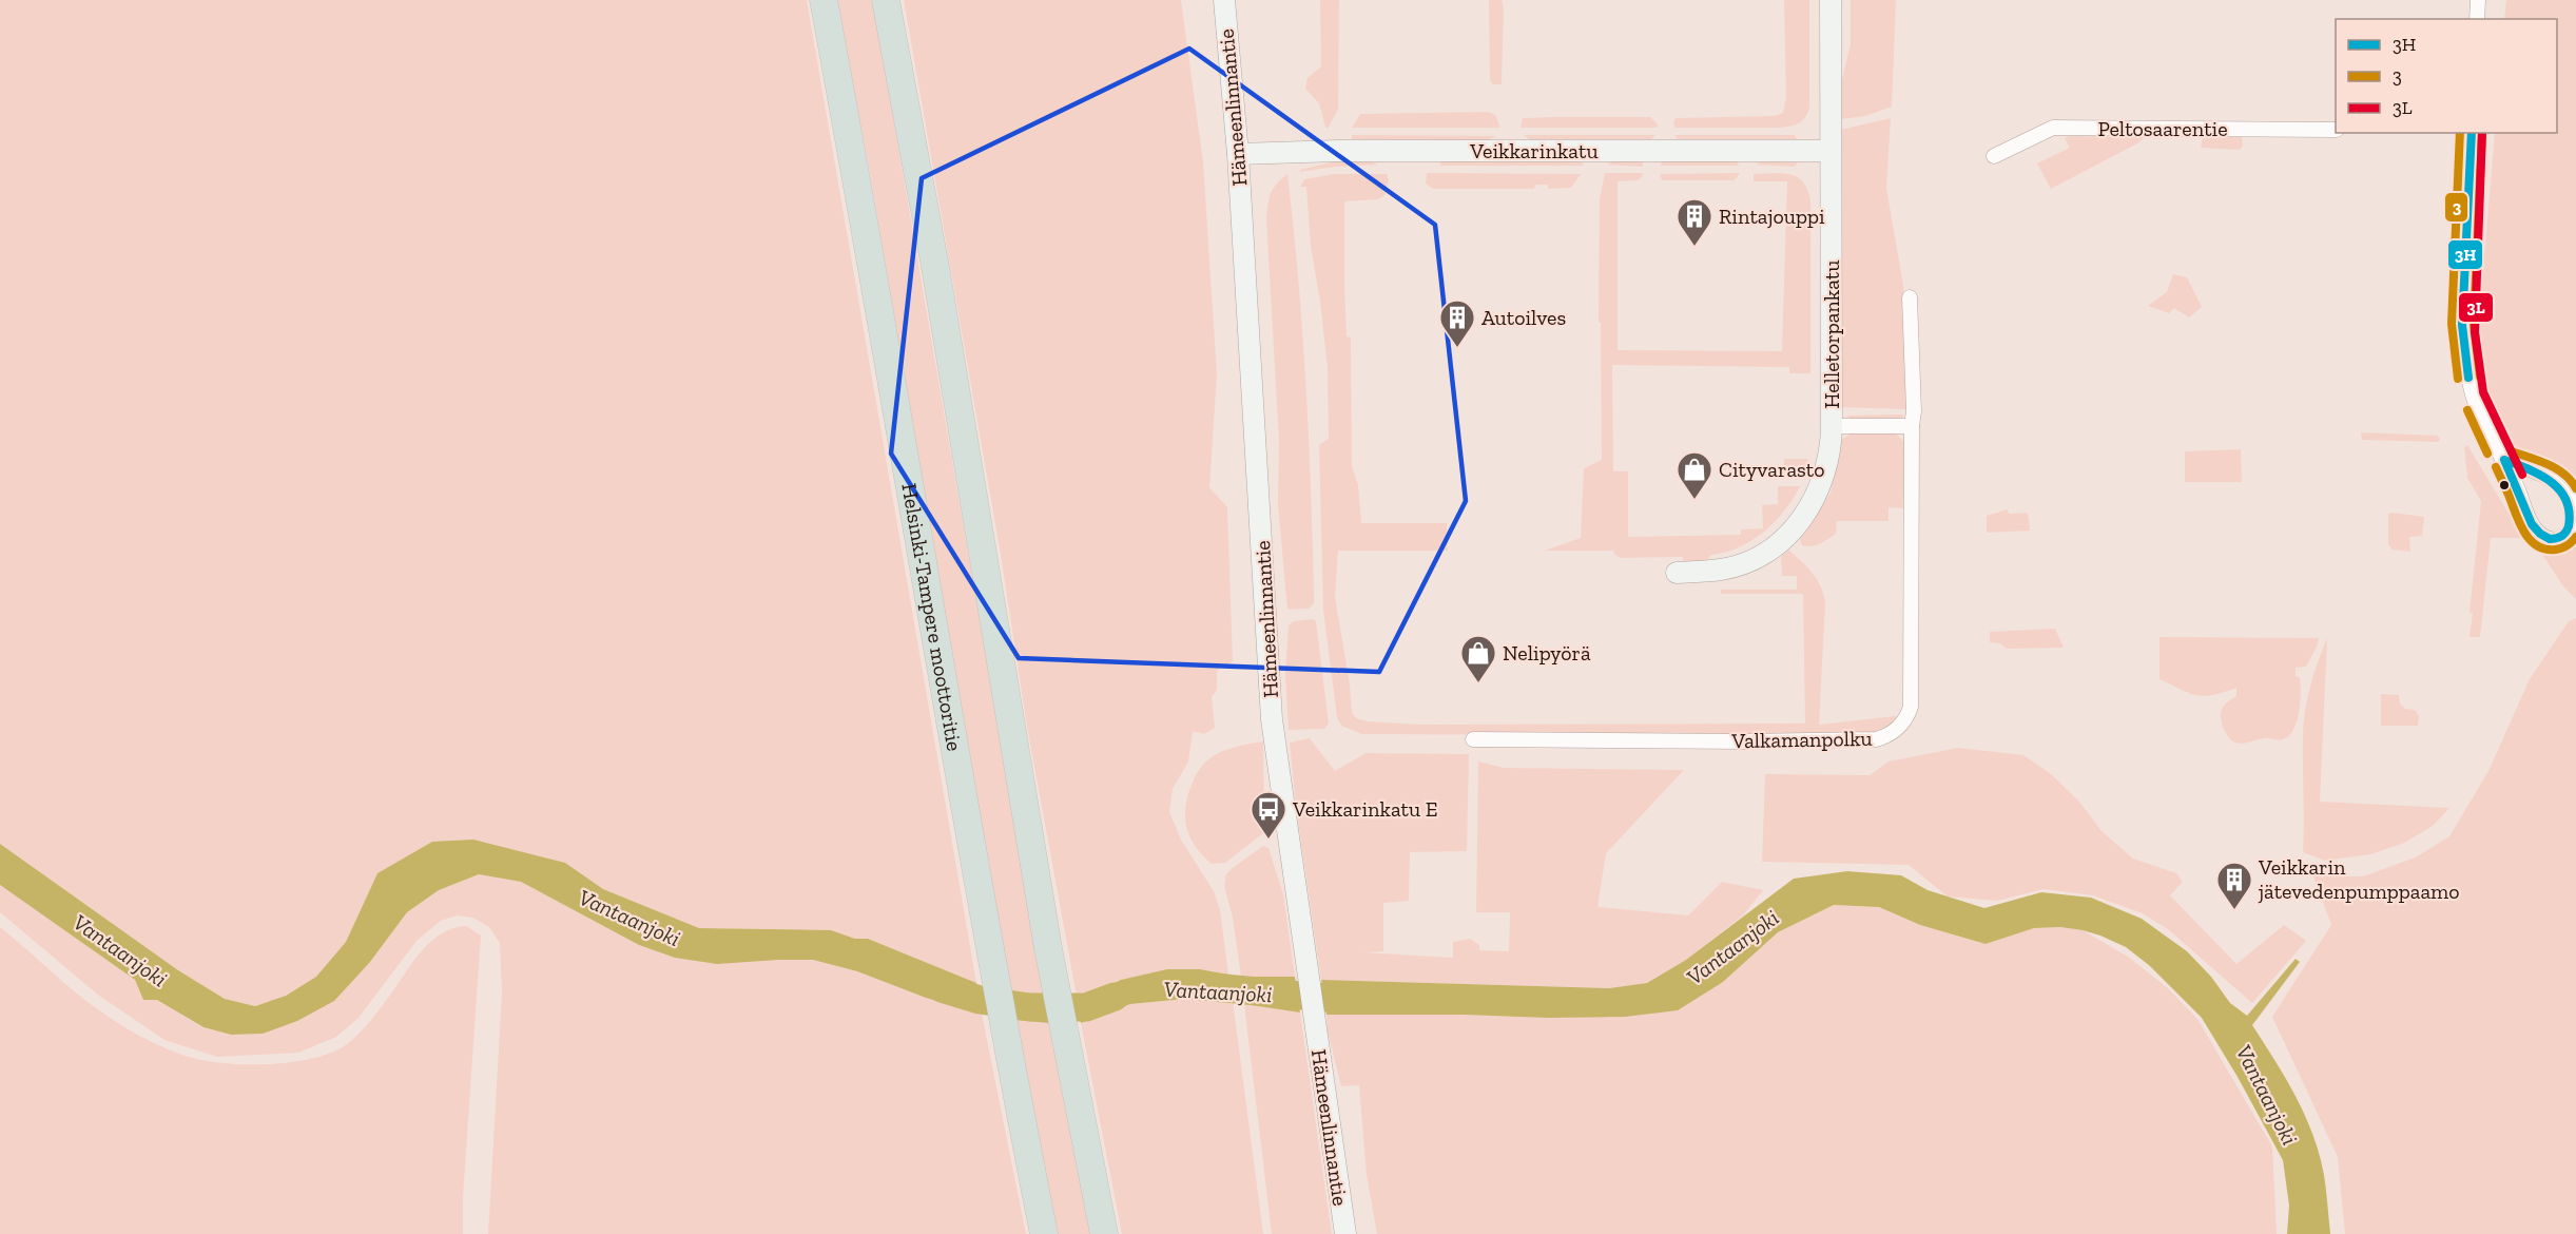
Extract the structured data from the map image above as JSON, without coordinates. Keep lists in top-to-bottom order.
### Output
{
  "streets": {
    "highway": ["Helsinki-Tampere moottoritie"],
    "street": [
      "Hämeenlinnantie",
      "Peltosaarentie",
      "Veikkarinkatu",
      "Helletorpankatu",
      "Valkamanpolku"
    ]
  },
  "crossings": [
    ["Hämeenlinnantie", "Veikkarinkatu"],
    ["Veikkarinkatu", "Helletorpankatu"]
  ],
  "water": ["Vantaanjoki"],
  "places": {
    "building": ["Rintajouppi", "Autoilves", "Veikkarin jätevedenpumppaamo"],
    "shop": ["Cityvarasto", "Nelipyörä"],
    "bus stop": ["Veikkarinkatu E"]
  },
  "lines": ["transit line 3H", "transit line 3", "transit line 3L"],
  "legend": ["3H", "3", "3L"]
}
